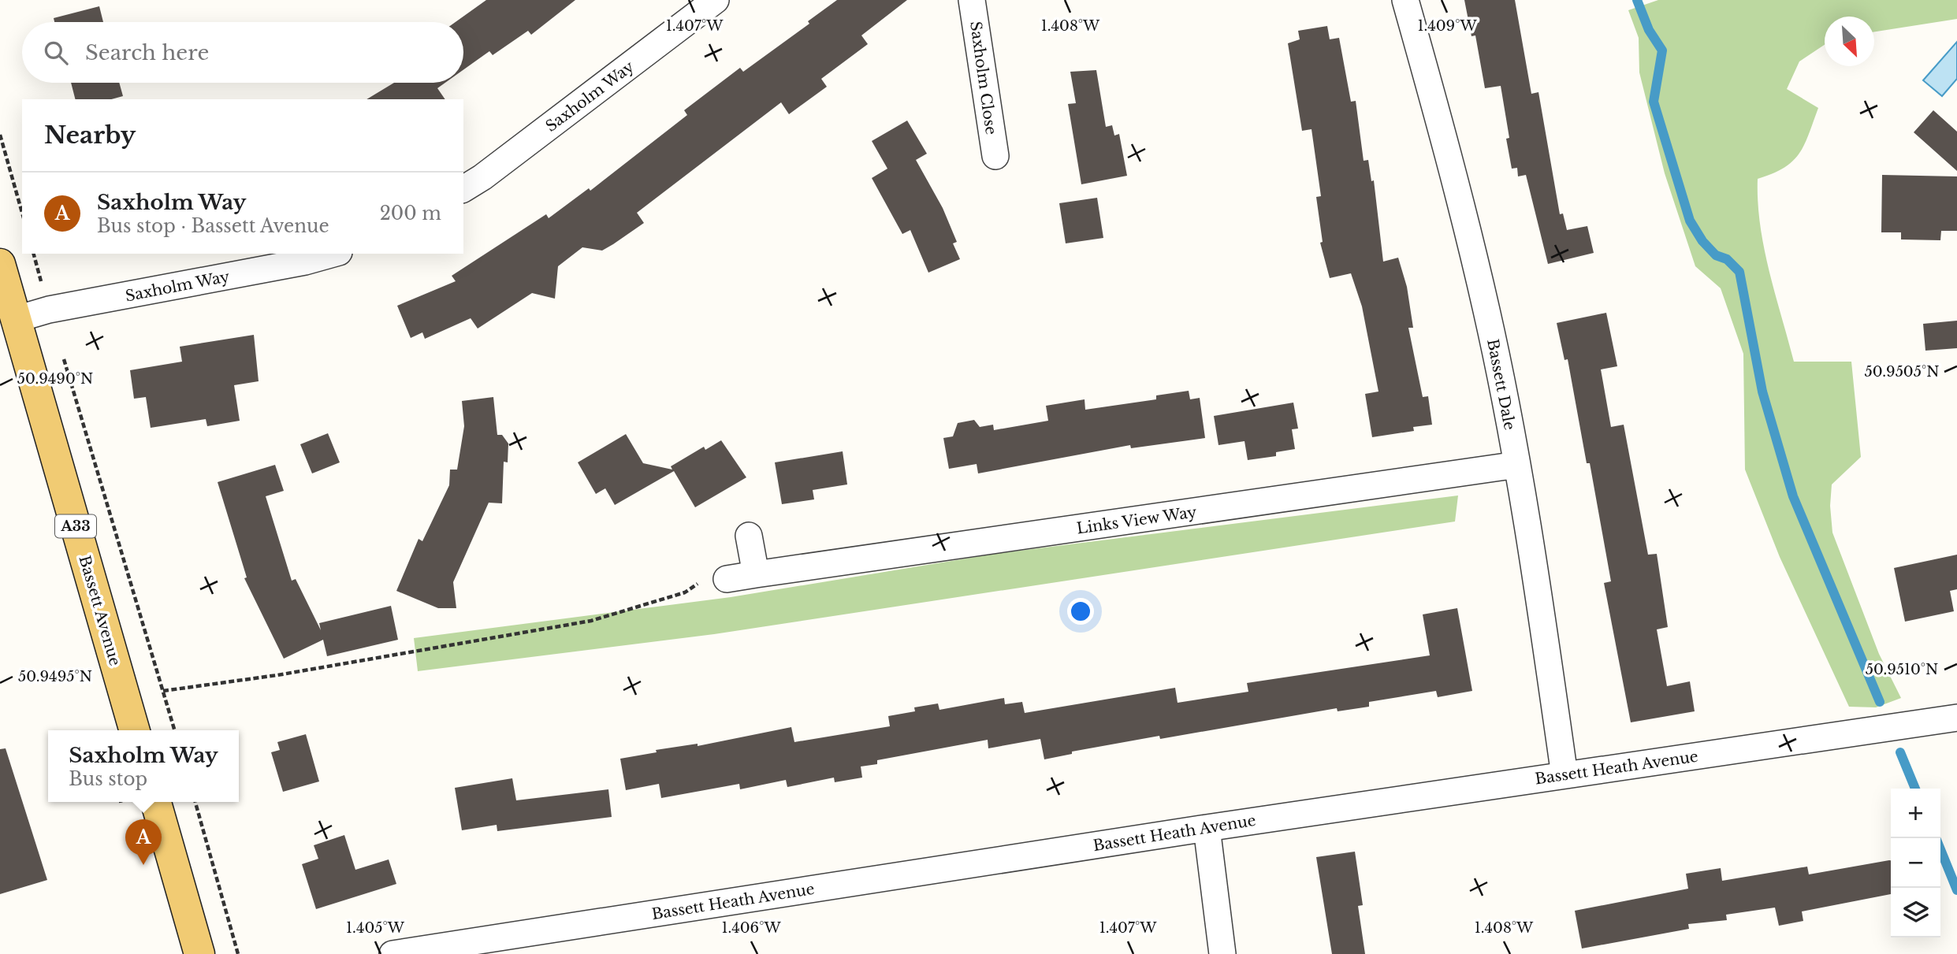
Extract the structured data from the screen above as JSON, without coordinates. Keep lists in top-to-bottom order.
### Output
{
  "streets": {
    "main road": ["A33", "Bassett Avenue"],
    "street": [
      "Saxholm Close",
      "Saxholm Way",
      "Bassett Dale",
      "Links View Way",
      "Bassett Heath Avenue"
    ]
  },
  "crossings": [
    ["Saxholm Way", "Bassett Avenue"],
    ["Bassett Dale", "Links View Way"],
    ["Bassett Dale", "Bassett Heath Avenue"]
  ],
  "north": "bottom right",
  "page": {
    "search": "Search here",
    "heading": "Nearby",
    "list": [
      {
        "mark": "A",
        "name": "Saxholm Way",
        "note": "Bus stop · Bassett Avenue",
        "value": "200 m"
      }
    ],
    "popup": ["Saxholm Way", "Bus stop"],
    "map_buttons": ["+", "−"],
    "pins": "A"
  },
  "coordinates": [
    "1.407°W",
    "1.408°W",
    "1.409°W",
    "50.9505°N",
    "50.9490°N",
    "50.9510°N",
    "50.9495°N",
    "1.405°W",
    "1.406°W"
  ]
}
